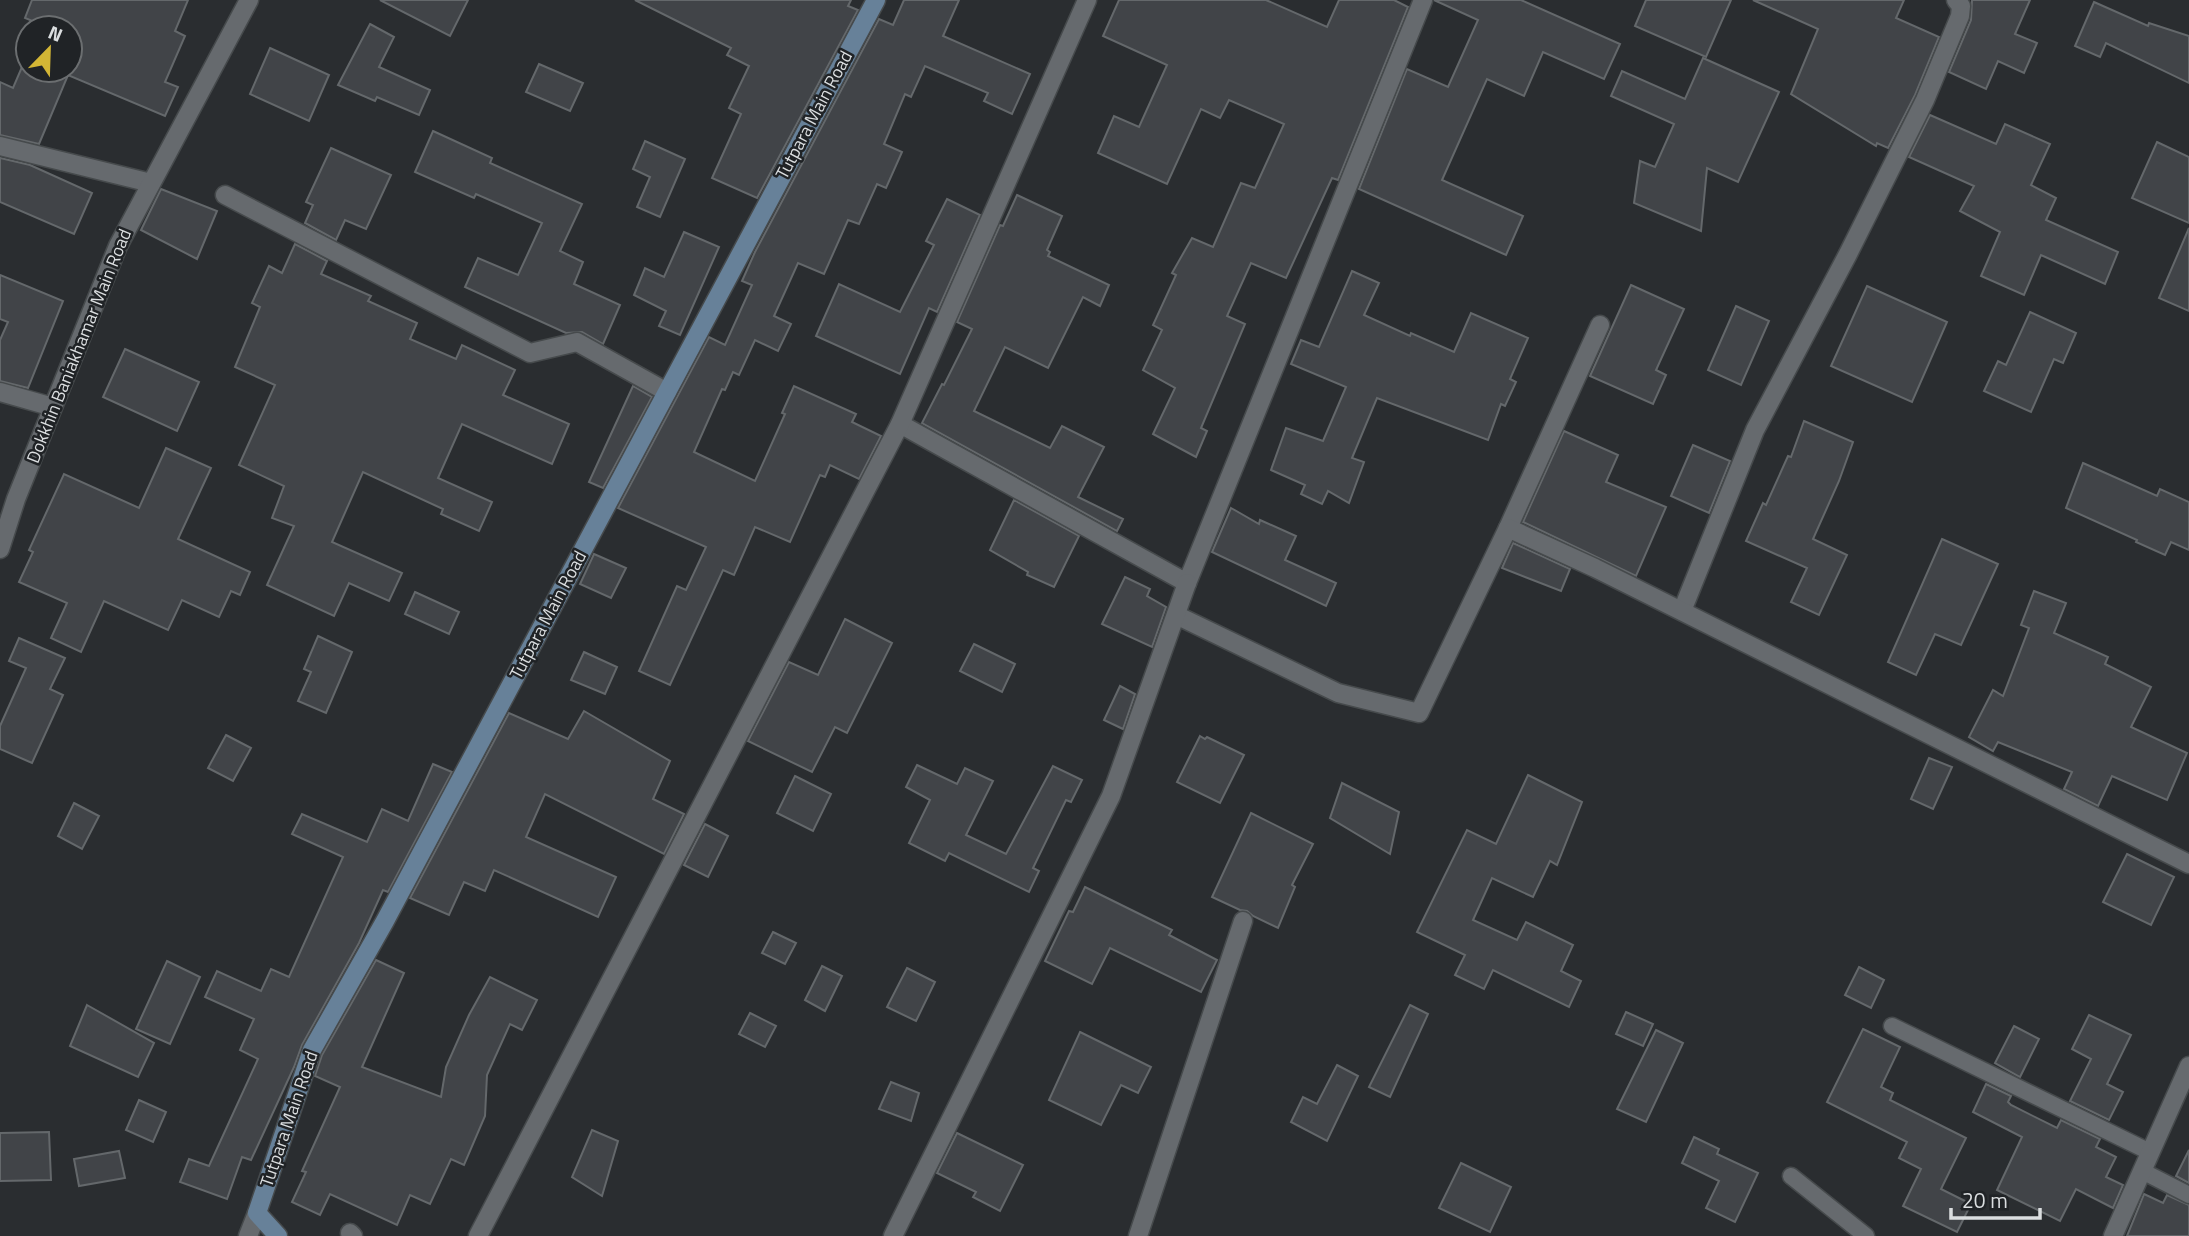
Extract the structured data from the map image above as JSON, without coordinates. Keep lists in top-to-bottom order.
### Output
{
  "streets": {
    "street": ["Tutpara Main Road", "Dokkhin Baniakhamar Main Road"]
  },
  "scale_bar": "20 m",
  "north": "top right"
}
